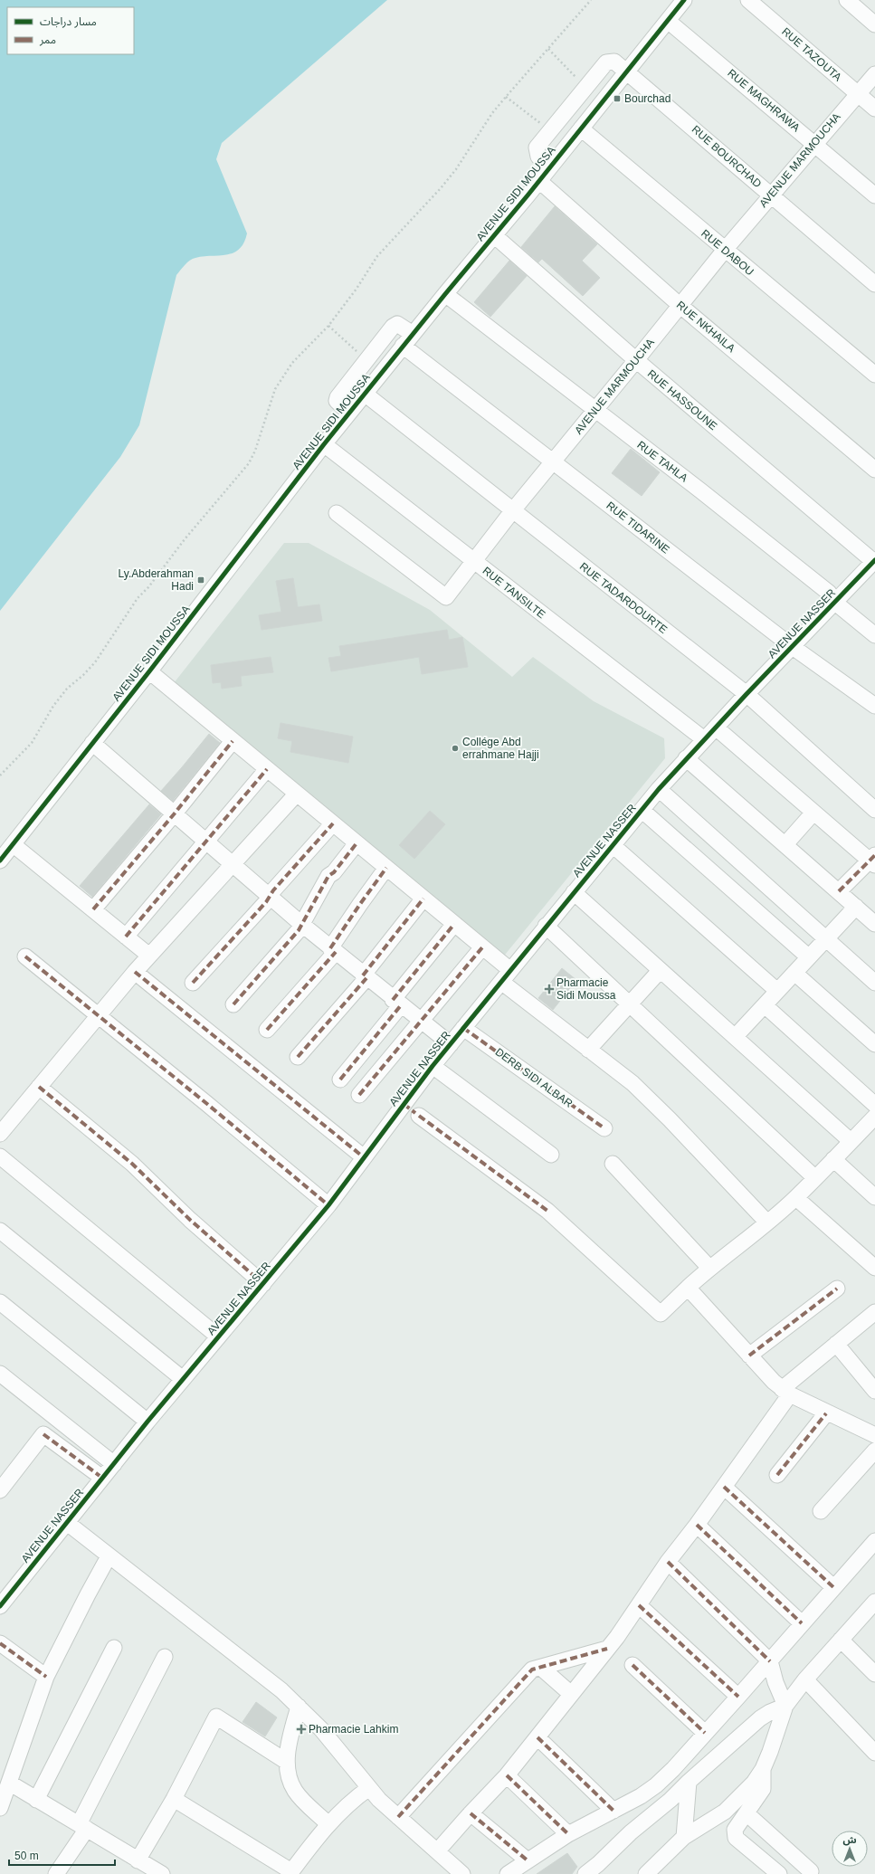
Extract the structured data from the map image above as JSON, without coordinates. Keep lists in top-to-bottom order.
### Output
{
  "streets": {
    "street": [
      "RUE TAZOUTA",
      "RUE MAGHRAWA",
      "RUE BOURCHAD",
      "AVENUE MARMOUCHA",
      "AVENUE SIDI MOUSSA",
      "RUE DABOU",
      "RUE NKHAILA",
      "RUE HASSOUNE",
      "RUE TAHLA",
      "RUE TIDARINE",
      "RUE TANSILTE",
      "RUE TADARDOURTE",
      "AVENUE NASSER",
      "DERB SIDI ALBAR"
    ]
  },
  "crossings": [
    ["RUE TAZOUTA", "AVENUE MARMOUCHA"],
    ["RUE MAGHRAWA", "AVENUE MARMOUCHA"],
    ["RUE MAGHRAWA", "AVENUE SIDI MOUSSA"],
    ["RUE BOURCHAD", "AVENUE MARMOUCHA"],
    ["RUE BOURCHAD", "AVENUE SIDI MOUSSA"],
    ["AVENUE MARMOUCHA", "RUE DABOU"],
    ["AVENUE MARMOUCHA", "RUE NKHAILA"],
    ["AVENUE MARMOUCHA", "RUE HASSOUNE"],
    ["AVENUE MARMOUCHA", "RUE TAHLA"],
    ["AVENUE MARMOUCHA", "RUE TIDARINE"],
    ["AVENUE MARMOUCHA", "RUE TANSILTE"],
    ["AVENUE MARMOUCHA", "RUE TADARDOURTE"],
    ["AVENUE SIDI MOUSSA", "RUE DABOU"],
    ["AVENUE SIDI MOUSSA", "RUE NKHAILA"],
    ["AVENUE SIDI MOUSSA", "RUE HASSOUNE"],
    ["AVENUE SIDI MOUSSA", "RUE TAHLA"],
    ["AVENUE SIDI MOUSSA", "RUE TIDARINE"],
    ["AVENUE SIDI MOUSSA", "RUE TANSILTE"],
    ["AVENUE SIDI MOUSSA", "RUE TADARDOURTE"],
    ["RUE HASSOUNE", "AVENUE NASSER"],
    ["RUE TAHLA", "AVENUE NASSER"],
    ["RUE TIDARINE", "AVENUE NASSER"],
    ["RUE TANSILTE", "AVENUE NASSER"],
    ["RUE TADARDOURTE", "AVENUE NASSER"],
    ["AVENUE NASSER", "DERB SIDI ALBAR"]
  ],
  "places": {
    "transit": ["Bourchad", "Ly.Abderahman Hadi"],
    "other": ["Collége Abd errahmane Hajji"],
    "health": ["Pharmacie Sidi Moussa", "Pharmacie Lahkim"]
  },
  "legend": ["مسار دراجات", "ممر"],
  "scale_bar": "50 m",
  "north": "top"
}
